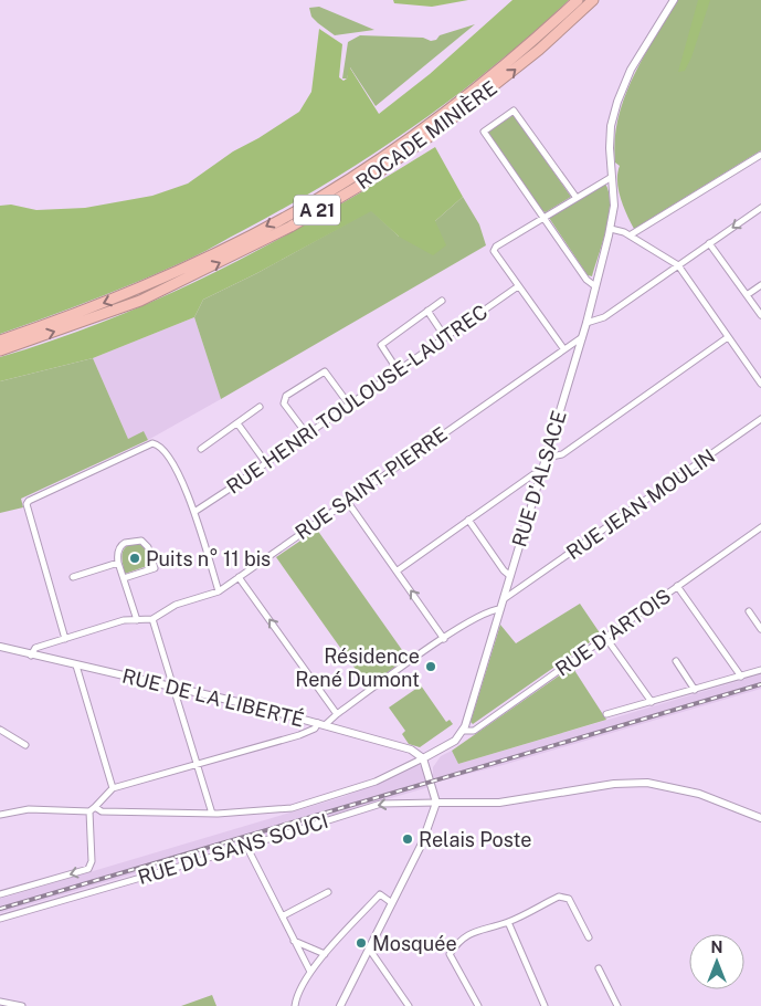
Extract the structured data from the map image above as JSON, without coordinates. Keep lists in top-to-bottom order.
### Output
{
  "streets": {
    "highway": ["ROCADE MINIÈRE", "A 21"],
    "street": [
      "RUE HENRI TOULOUSE-LAUTREC",
      "RUE D'ALSACE",
      "RUE SAINT-PIERRE",
      "RUE JEAN MOULIN",
      "RUE D'ARTOIS",
      "RUE DE LA LIBERTÉ",
      "RUE DU SANS SOUCI"
    ]
  },
  "crossings": [
    ["RUE D'ALSACE", "RUE SAINT-PIERRE"],
    ["RUE D'ALSACE", "RUE JEAN MOULIN"],
    ["RUE D'ALSACE", "RUE D'ARTOIS"],
    ["RUE SAINT-PIERRE", "RUE DE LA LIBERTÉ"]
  ],
  "places": [
    "Puits n° 11 bis",
    "Résidence René Dumont",
    "Relais Poste",
    "Mosquée"
  ],
  "north": "top"
}
